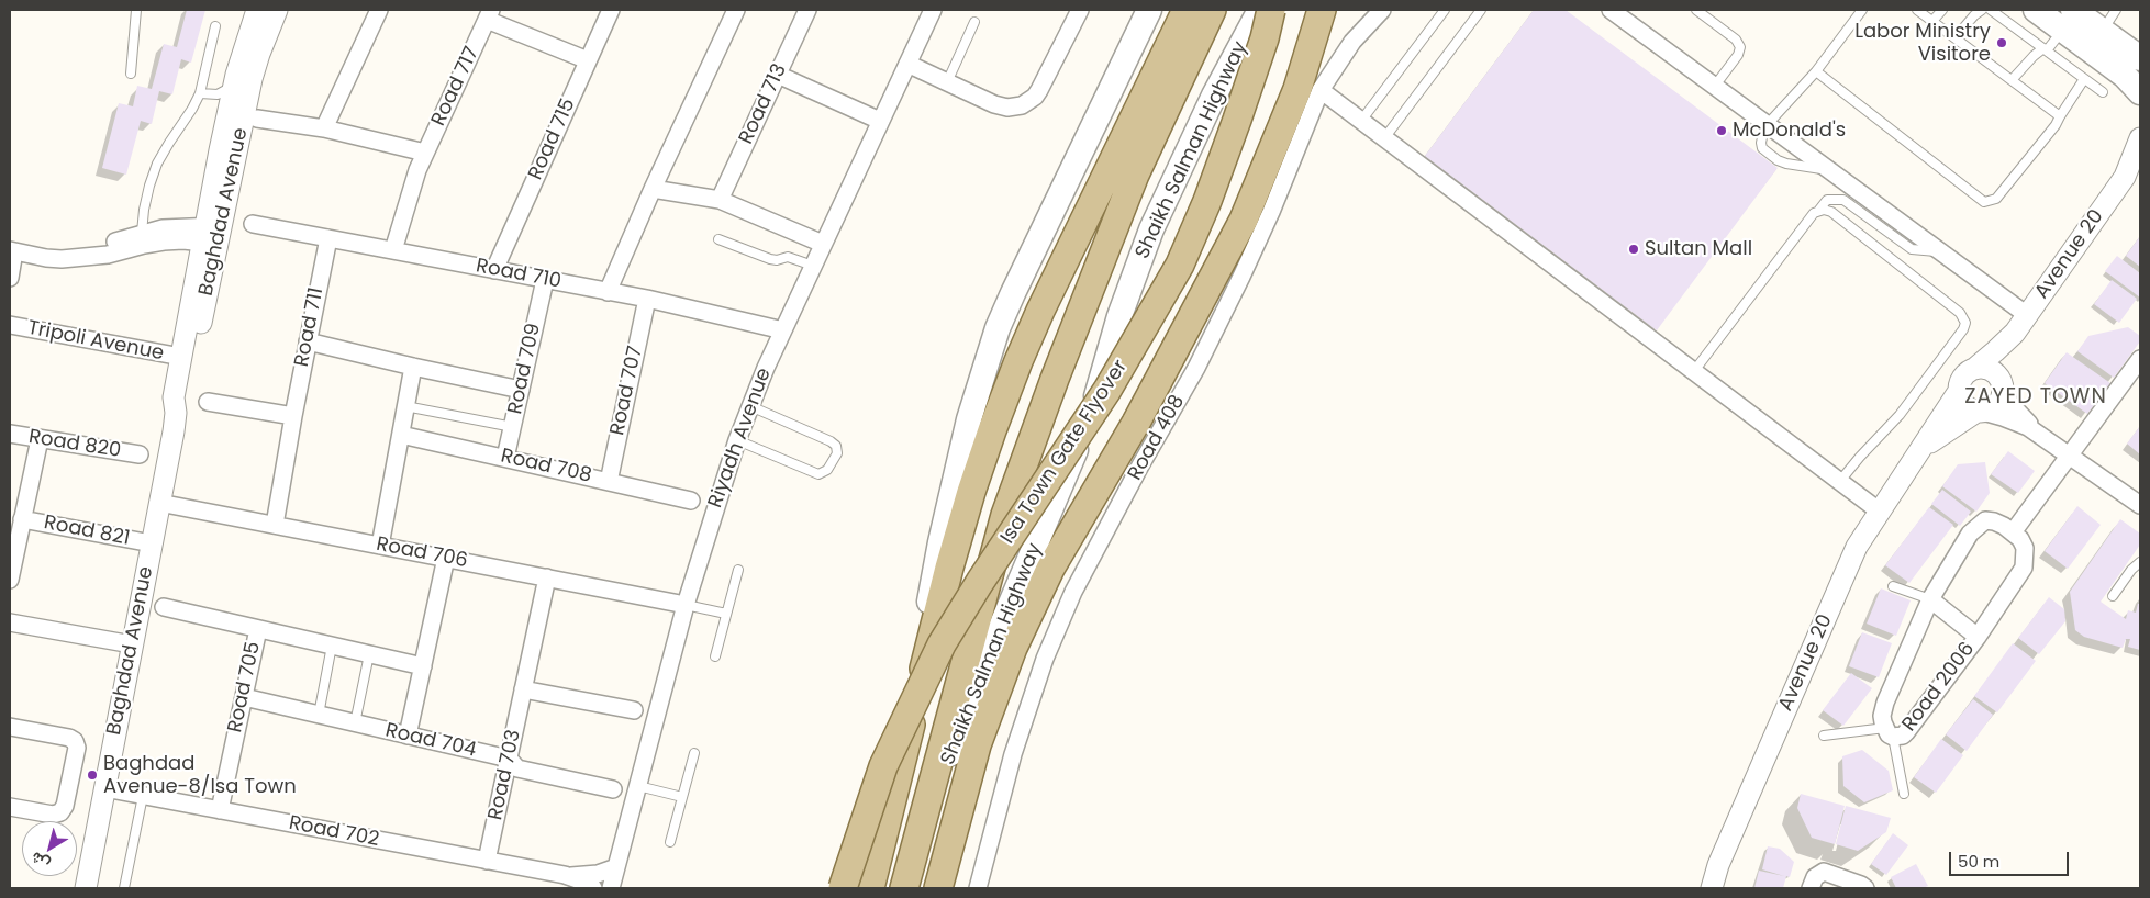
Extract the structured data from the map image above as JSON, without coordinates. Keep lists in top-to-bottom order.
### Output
{
  "streets": {
    "main road": ["Shaikh Salman Highway", "Isa Town Gate Flyover"],
    "street": [
      "Road 717",
      "Road 713",
      "Road 715",
      "Baghdad Avenue",
      "Avenue 20",
      "Road 710",
      "Road 711",
      "Tripoli Avenue",
      "Road 709",
      "Road 707",
      "Riyadh Avenue",
      "Road 408",
      "Road 820",
      "Road 708",
      "Road 821",
      "Road 706",
      "Road 705",
      "Road 2006",
      "Road 704",
      "Road 703",
      "Road 702"
    ]
  },
  "crossings": [
    ["Road 717", "Road 715"],
    ["Road 717", "Road 710"],
    ["Road 715", "Road 710"],
    ["Baghdad Avenue", "Tripoli Avenue"],
    ["Baghdad Avenue", "Road 821"],
    ["Baghdad Avenue", "Road 706"],
    ["Baghdad Avenue", "Road 702"],
    ["Road 710", "Road 711"],
    ["Road 710", "Road 709"],
    ["Road 710", "Road 707"],
    ["Road 710", "Riyadh Avenue"],
    ["Road 711", "Road 706"],
    ["Road 709", "Road 708"],
    ["Road 707", "Road 708"],
    ["Riyadh Avenue", "Road 706"],
    ["Riyadh Avenue", "Road 702"],
    ["Road 820", "Road 821"],
    ["Road 706", "Road 703"],
    ["Road 705", "Road 704"],
    ["Road 705", "Road 702"],
    ["Road 704", "Road 703"],
    ["Road 703", "Road 702"]
  ],
  "districts": ["ZAYED TOWN"],
  "places": [
    "Labor Ministry Visitore",
    "McDonald's",
    "Sultan Mall",
    "Baghdad Avenue-8/Isa Town"
  ],
  "scale_bar": "50 m",
  "north": "bottom left"
}
